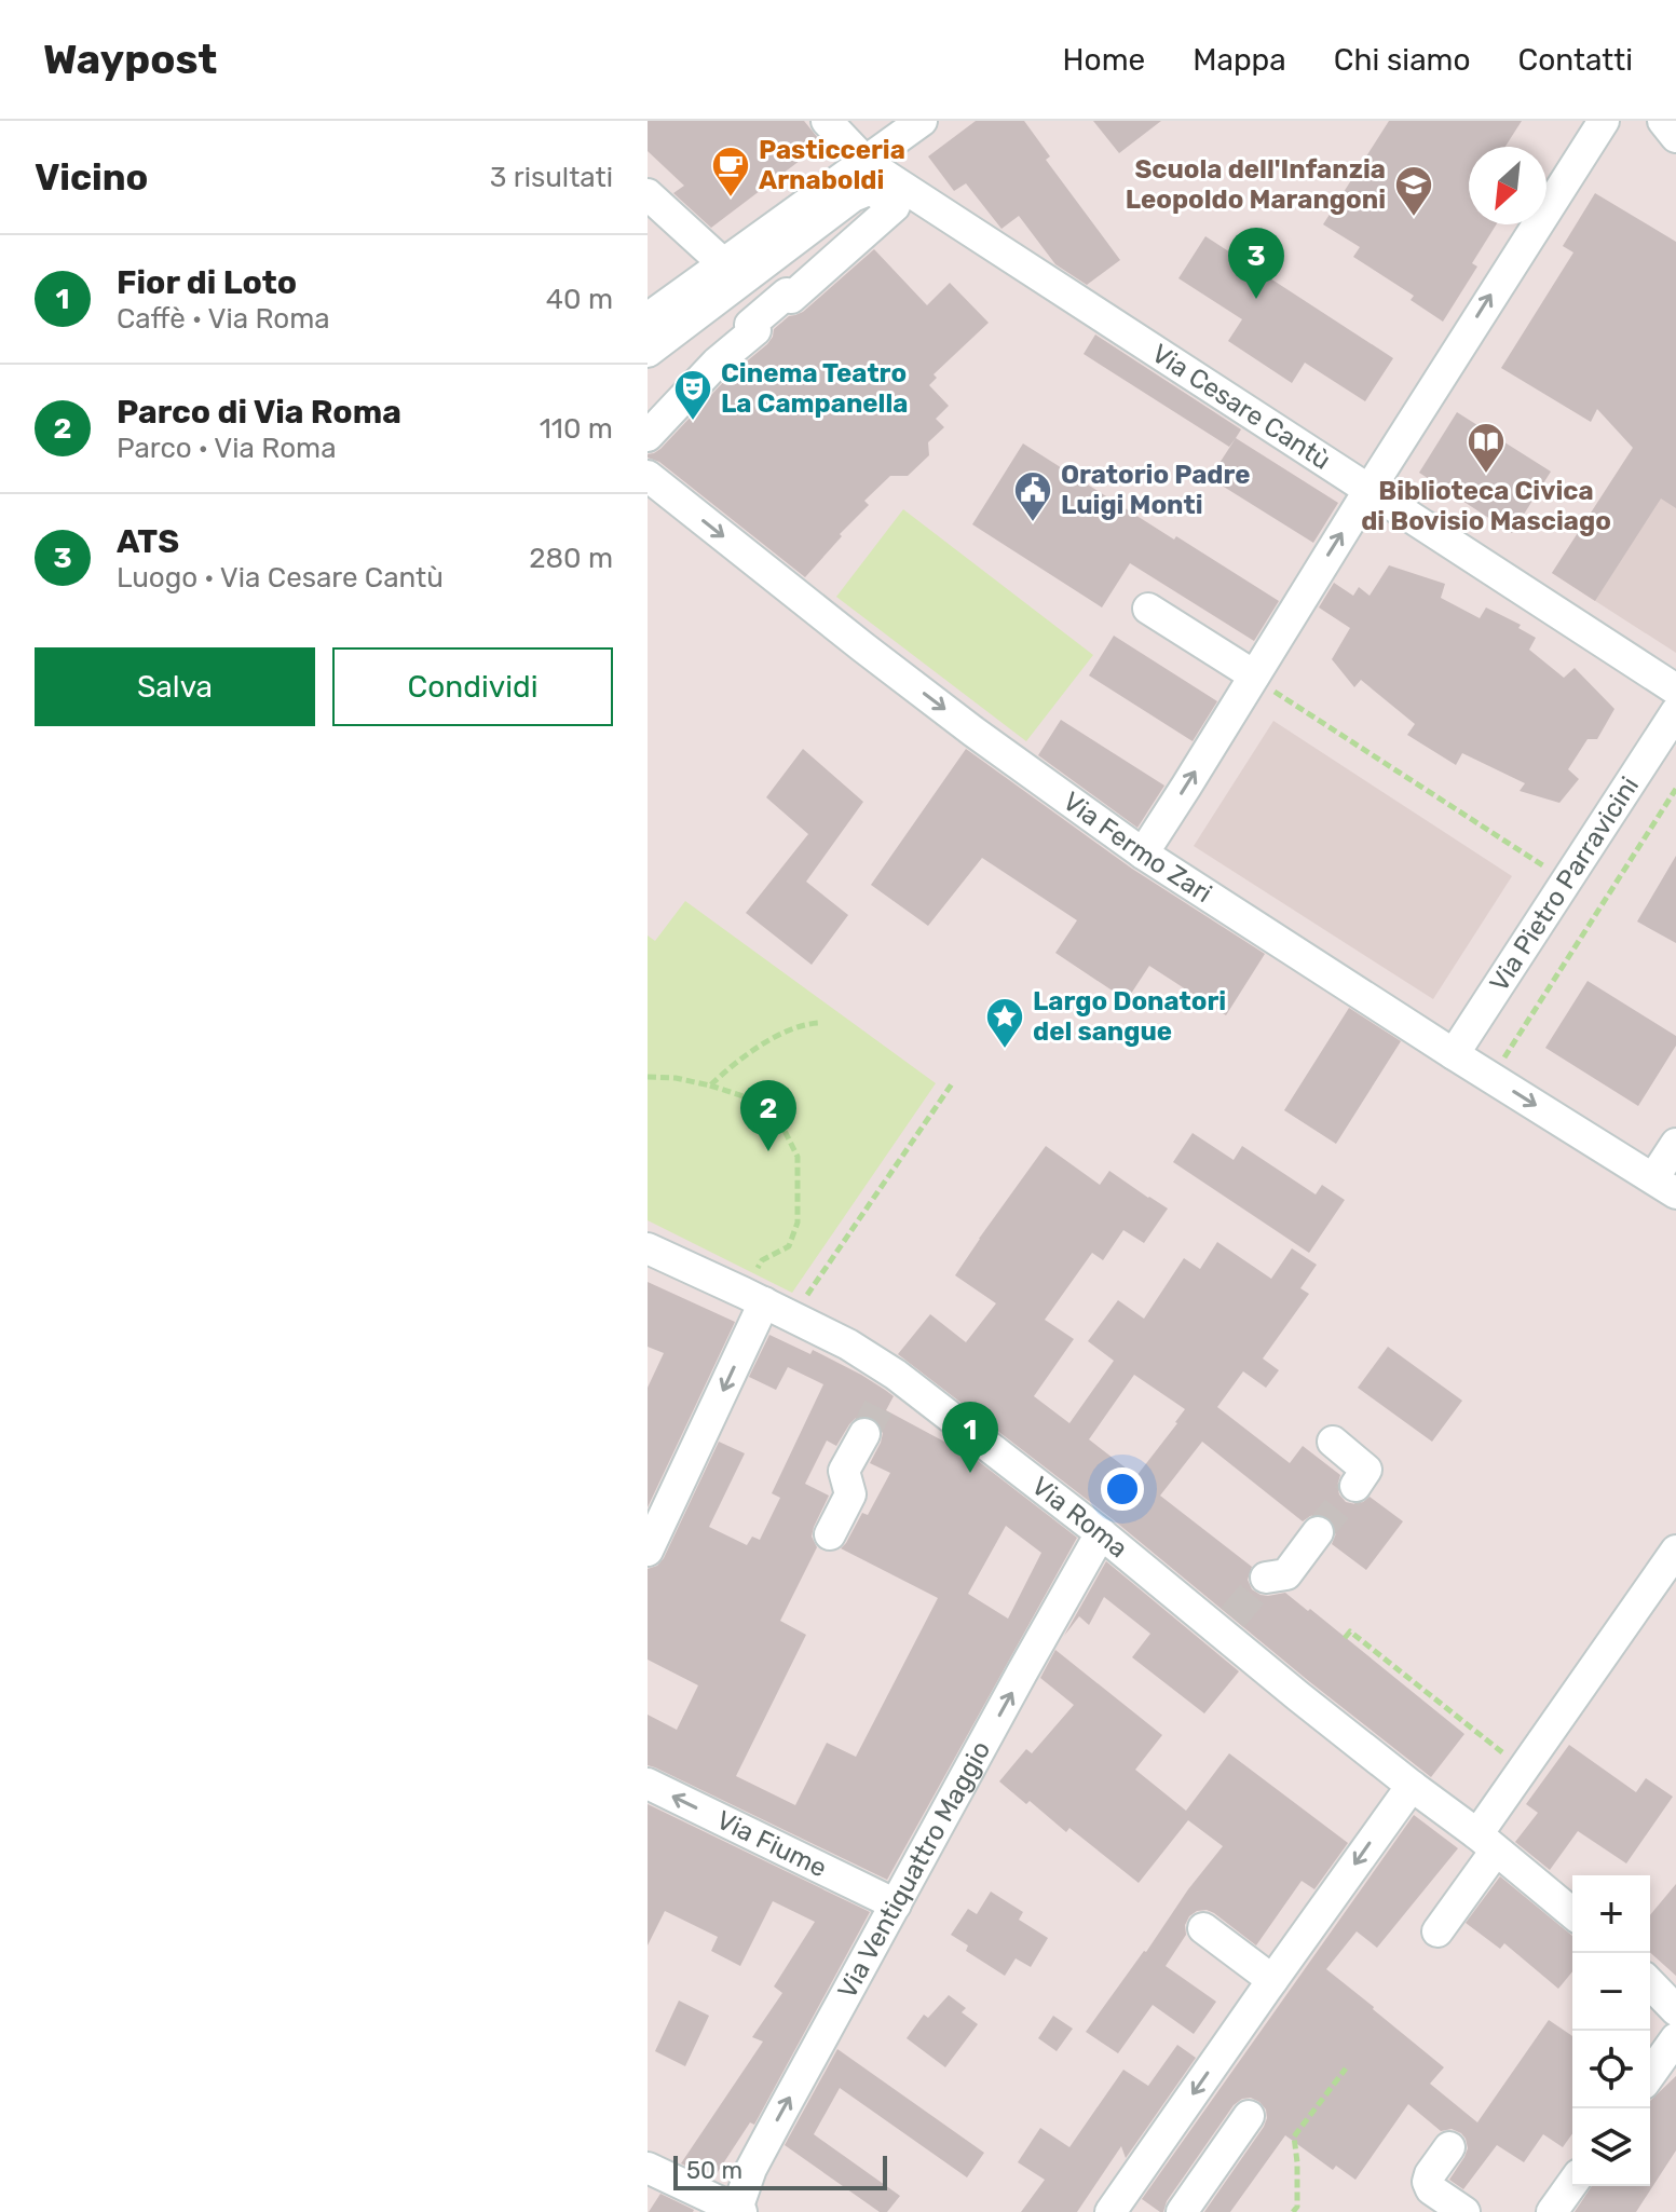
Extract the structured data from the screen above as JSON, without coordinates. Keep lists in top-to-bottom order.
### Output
{
  "streets": {
    "street": [
      "Via Cesare Cantù",
      "Via Fermo Zari",
      "Via Pietro Parravicini",
      "Via Roma",
      "Via Fiume",
      "Via Ventiquattro Maggio"
    ]
  },
  "crossings": [
    ["Via Fermo Zari", "Via Pietro Parravicini"],
    ["Via Roma", "Via Ventiquattro Maggio"],
    ["Via Fiume", "Via Ventiquattro Maggio"]
  ],
  "one_way": ["Via Fermo Zari", "Via Fiume", "Via Ventiquattro Maggio"],
  "places": {
    "cafe": ["Pasticceria Arnaboldi"],
    "school or university": ["Scuola dell'Infanzia Leopoldo Marangoni"],
    "theatre": ["Cinema Teatro La Campanella"],
    "library": ["Biblioteca Civica di Bovisio Masciago"],
    "public building": ["Oratorio Padre Luigi Monti"],
    "place": ["Largo Donatori del sangue"]
  },
  "scale_bar": "50 m",
  "north": "bottom left",
  "page": {
    "header": "Waypost",
    "nav": [
      "Home",
      "Mappa",
      "Chi siamo",
      "Contatti"
    ],
    "heading": ["Vicino", "3 risultati"],
    "pins": ["3", "2", "1"],
    "list": [
      {
        "mark": "1",
        "name": "Fior di Loto",
        "note": "Caffè · Via Roma",
        "value": "40 m"
      },
      {
        "mark": "2",
        "name": "Parco di Via Roma",
        "note": "Parco · Via Roma",
        "value": "110 m"
      },
      {
        "mark": "3",
        "name": "ATS",
        "note": "Luogo · Via Cesare Cantù",
        "value": "280 m"
      }
    ],
    "buttons": ["Salva", "Condividi"],
    "map_buttons": ["+", "−"],
    "scale": "50 m"
  }
}
